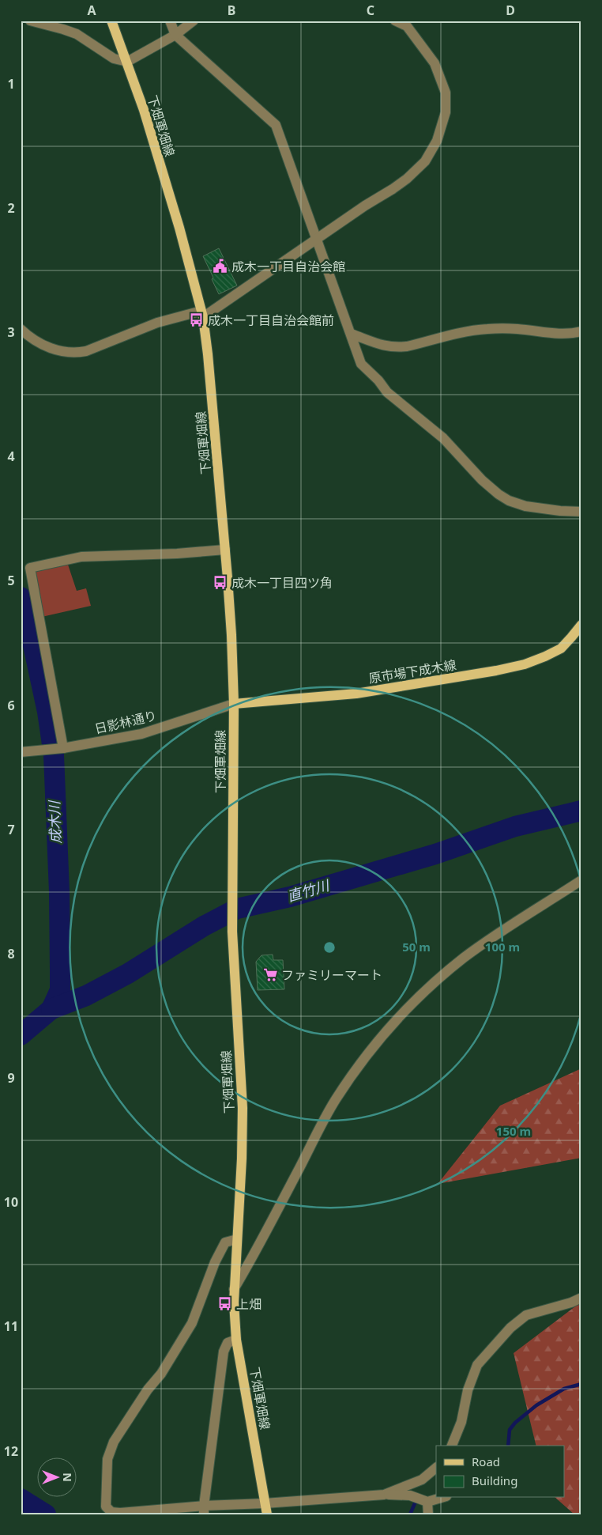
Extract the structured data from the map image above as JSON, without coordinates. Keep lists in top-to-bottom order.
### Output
{
  "streets": {
    "main road": ["下畑軍畑線", "原市場下成木線"],
    "street": ["日影林通り"]
  },
  "crossings": [
    ["下畑軍畑線", "原市場下成木線"],
    ["下畑軍畑線", "日影林通り"],
    ["原市場下成木線", "日影林通り"]
  ],
  "water": ["成木川", "直竹川"],
  "places": {
    "public building": ["成木一丁目自治会館"],
    "bus stop": ["成木一丁目自治会館前", "成木一丁目四ツ角", "上畑"],
    "supermarket": ["ファミリーマート"]
  },
  "legend": ["Road", "Building"],
  "north": "right",
  "grid": {
    "columns": [
      "A",
      "B",
      "C",
      "D"
    ],
    "rows": [
      "1",
      "2",
      "3",
      "4",
      "5",
      "6",
      "7",
      "8",
      "9",
      "10",
      "11",
      "12"
    ]
  },
  "rings": ["50 m", "100 m", "150 m"]
}
